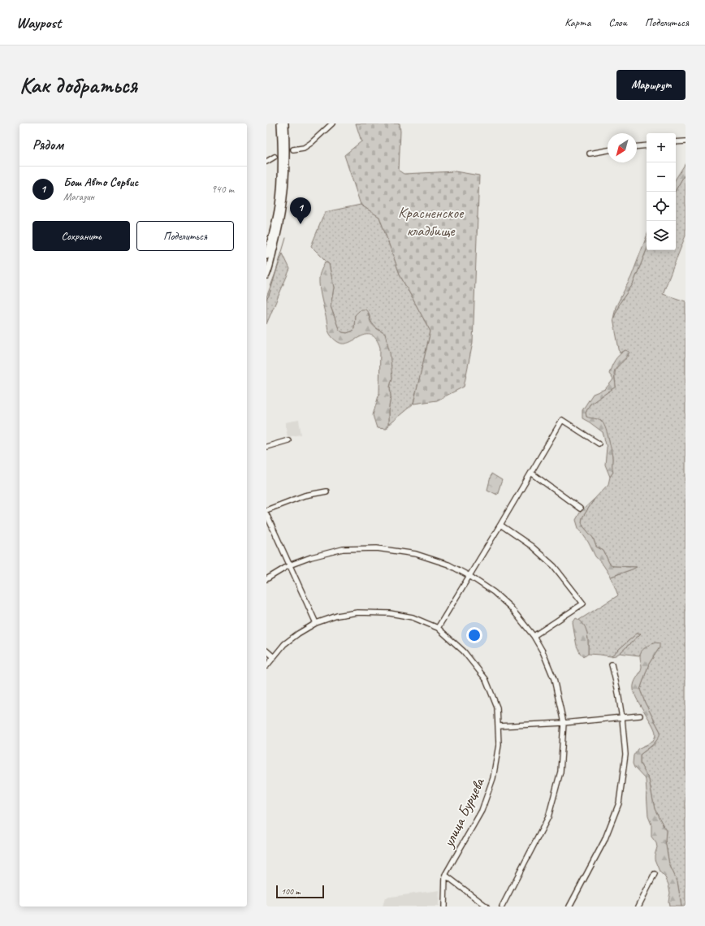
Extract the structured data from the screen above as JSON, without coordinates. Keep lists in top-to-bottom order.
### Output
{
  "streets": {
    "street": ["улица Бурцева"]
  },
  "parks": ["Красненское кладбище"],
  "scale_bar": "100 m",
  "north": "bottom left",
  "page": {
    "header": "Waypost",
    "nav": ["Карта", "Слои", "Поделиться"],
    "buttons": [
      "Маршрут",
      ["Сохранить", "Поделиться"]
    ],
    "title": "Как добраться",
    "heading": "Рядом",
    "map_buttons": ["+", "−"],
    "list": [
      {
        "mark": "1",
        "name": "Бош Авто Сервис",
        "note": "Магазин",
        "value": "940 m"
      }
    ],
    "pins": "1",
    "scale": "100 m"
  }
}
